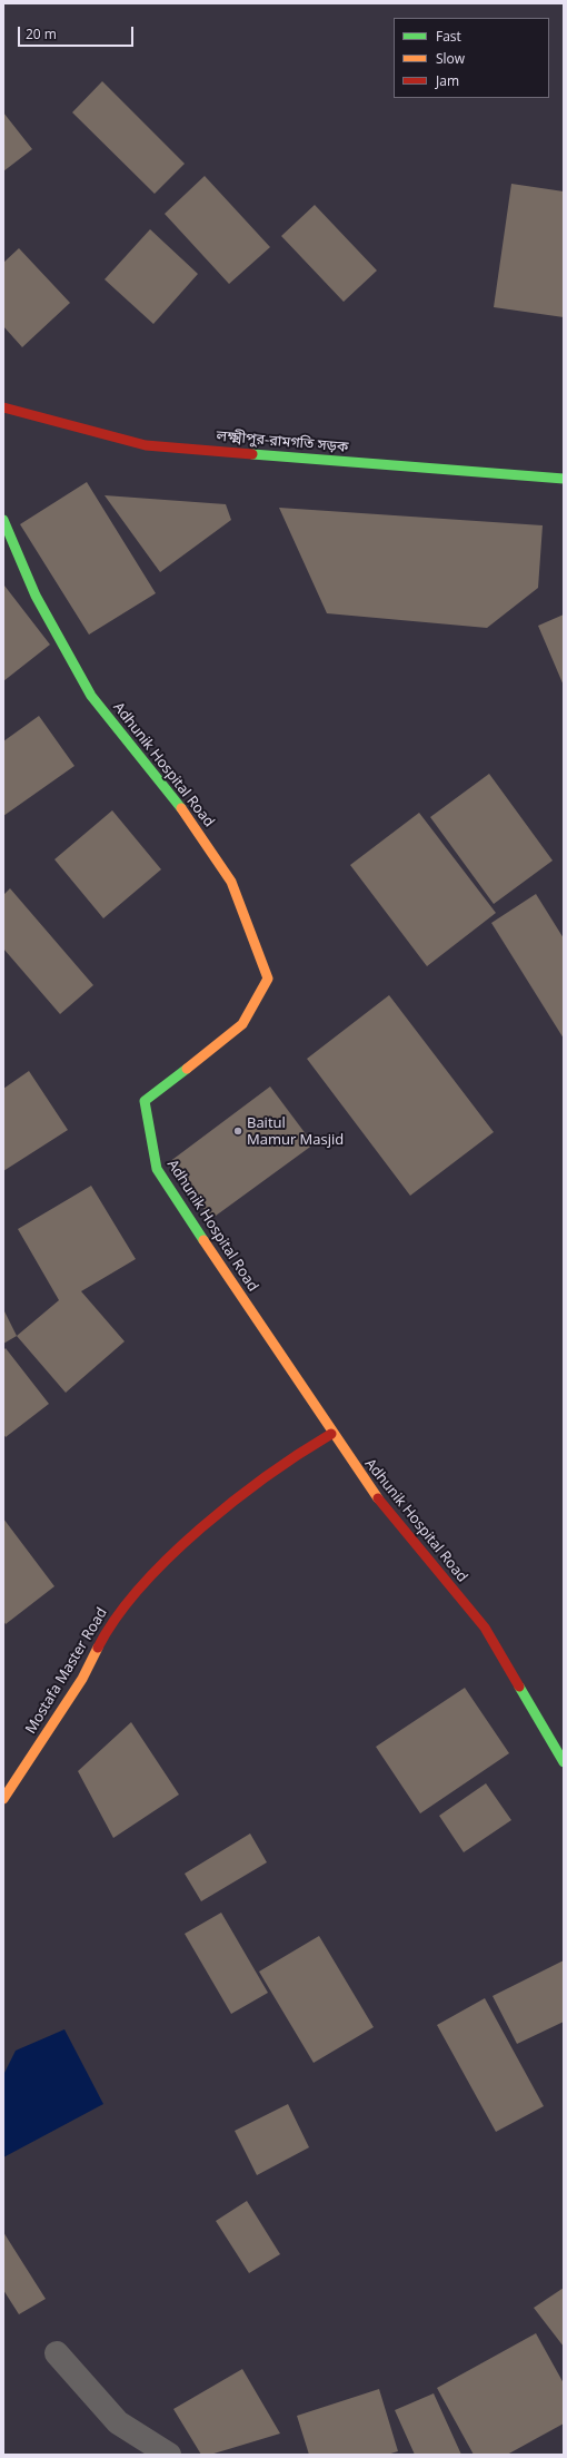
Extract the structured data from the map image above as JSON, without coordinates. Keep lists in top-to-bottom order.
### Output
{
  "streets": {
    "street": ["লক্ষ্মীপুর-রামগতি সড়ক", "Adhunik Hospital Road", "Mostafa Master Road"]
  },
  "crossings": [
    ["Adhunik Hospital Road", "Mostafa Master Road"]
  ],
  "places": ["Baitul Mamur Masjid"],
  "legend": ["Fast", "Slow", "Jam"],
  "scale_bar": "20 m"
}
